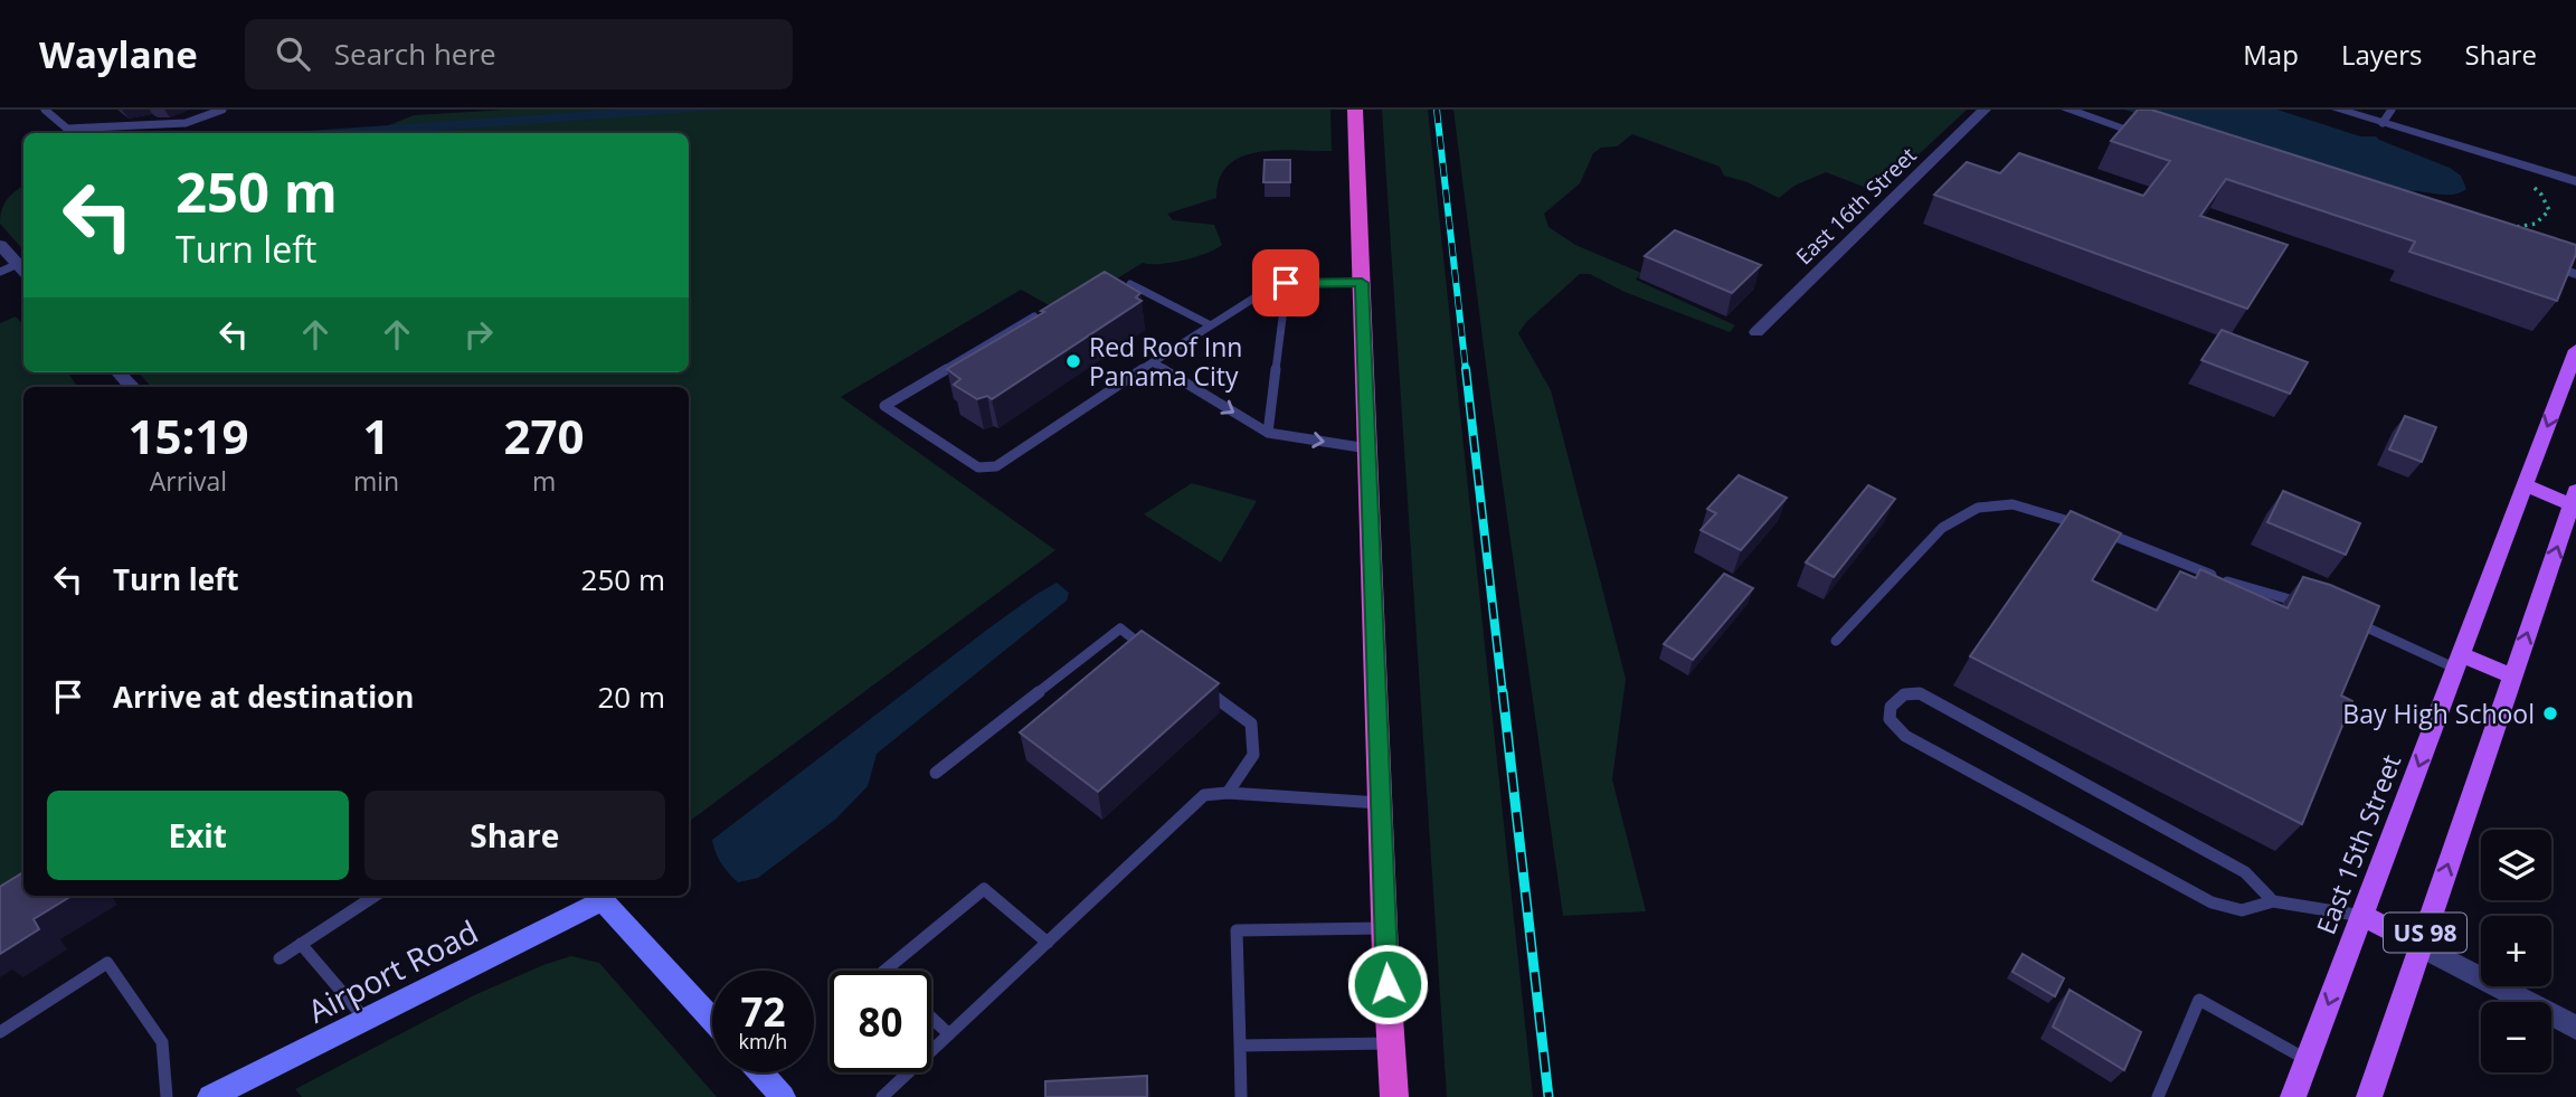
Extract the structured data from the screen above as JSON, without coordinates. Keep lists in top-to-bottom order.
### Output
{
  "streets": {
    "main road": ["East 15th Street", "US 98", "Airport Road"],
    "street": ["East 16th Street"]
  },
  "places": ["Red Roof Inn Panama City", "Bay High School"],
  "page": {
    "header": "Waylane",
    "search": "Search here",
    "nav": ["Map", "Layers", "Share"],
    "turn": ["250 m", "Turn left"],
    "eta": [
      "15:19",
      "Arrival",
      "1",
      "min",
      "270",
      "m"
    ],
    "list": [
      {
        "name": "Turn left",
        "value": "250 m"
      },
      {
        "name": "Arrive at destination",
        "value": "20 m"
      }
    ],
    "buttons": ["Exit", "Share"],
    "map_buttons": ["+", "−"],
    "speed": "72 km/h",
    "limit": "80"
  }
}
